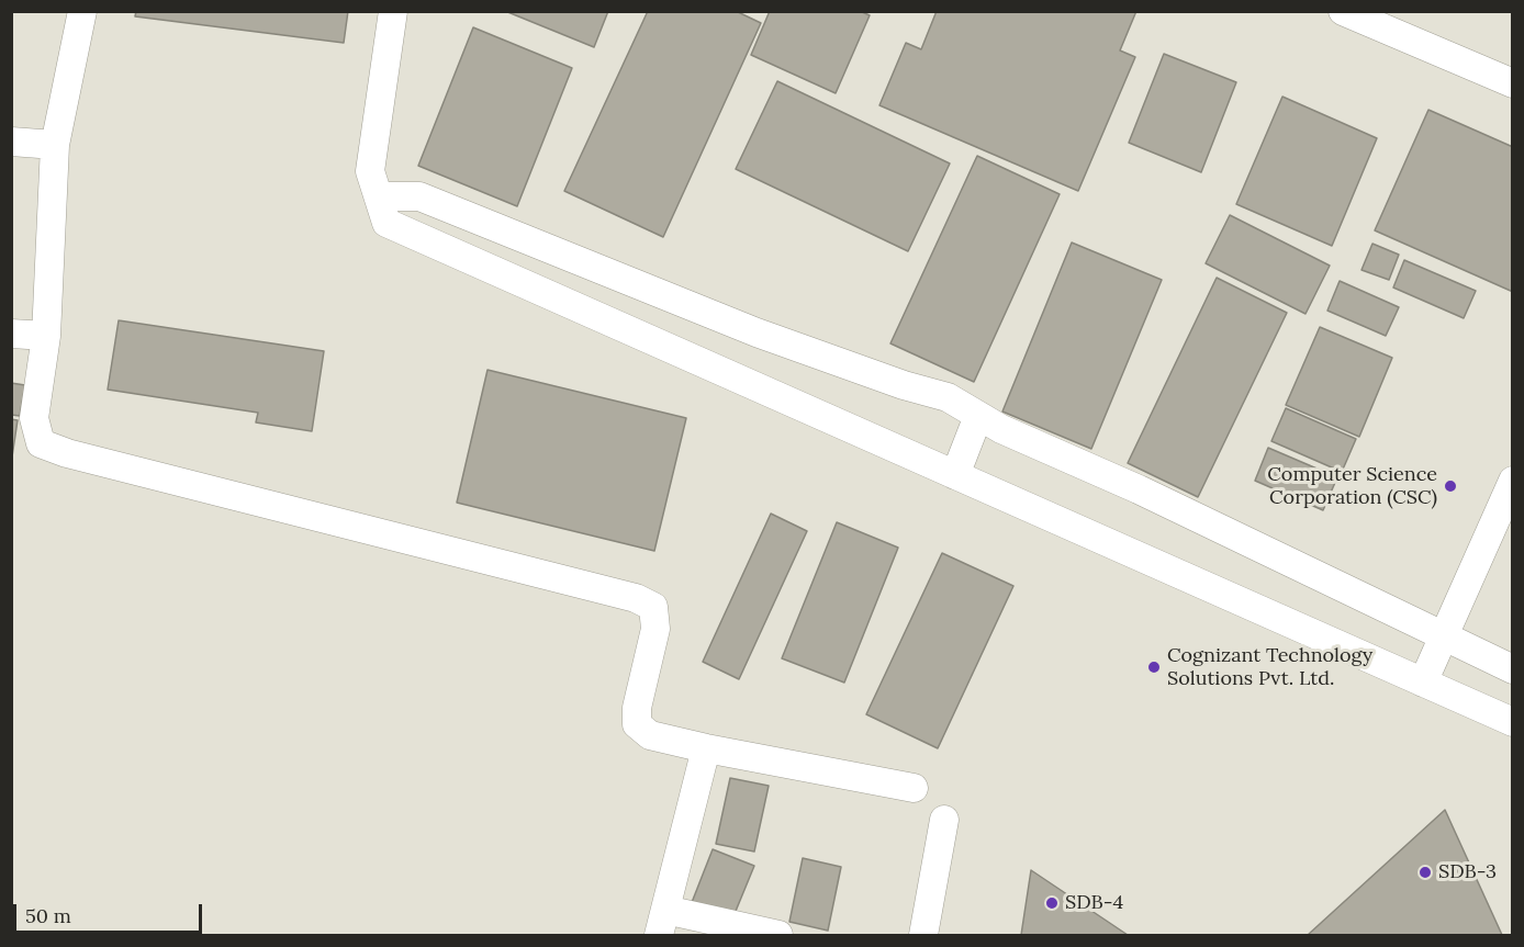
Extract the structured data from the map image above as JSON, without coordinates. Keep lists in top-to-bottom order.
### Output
{
  "places": [
    "Computer Science Corporation (CSC)",
    "Cognizant Technology Solutions Pvt. Ltd.",
    "SDB-3",
    "SDB-4"
  ],
  "scale_bar": "50 m"
}
